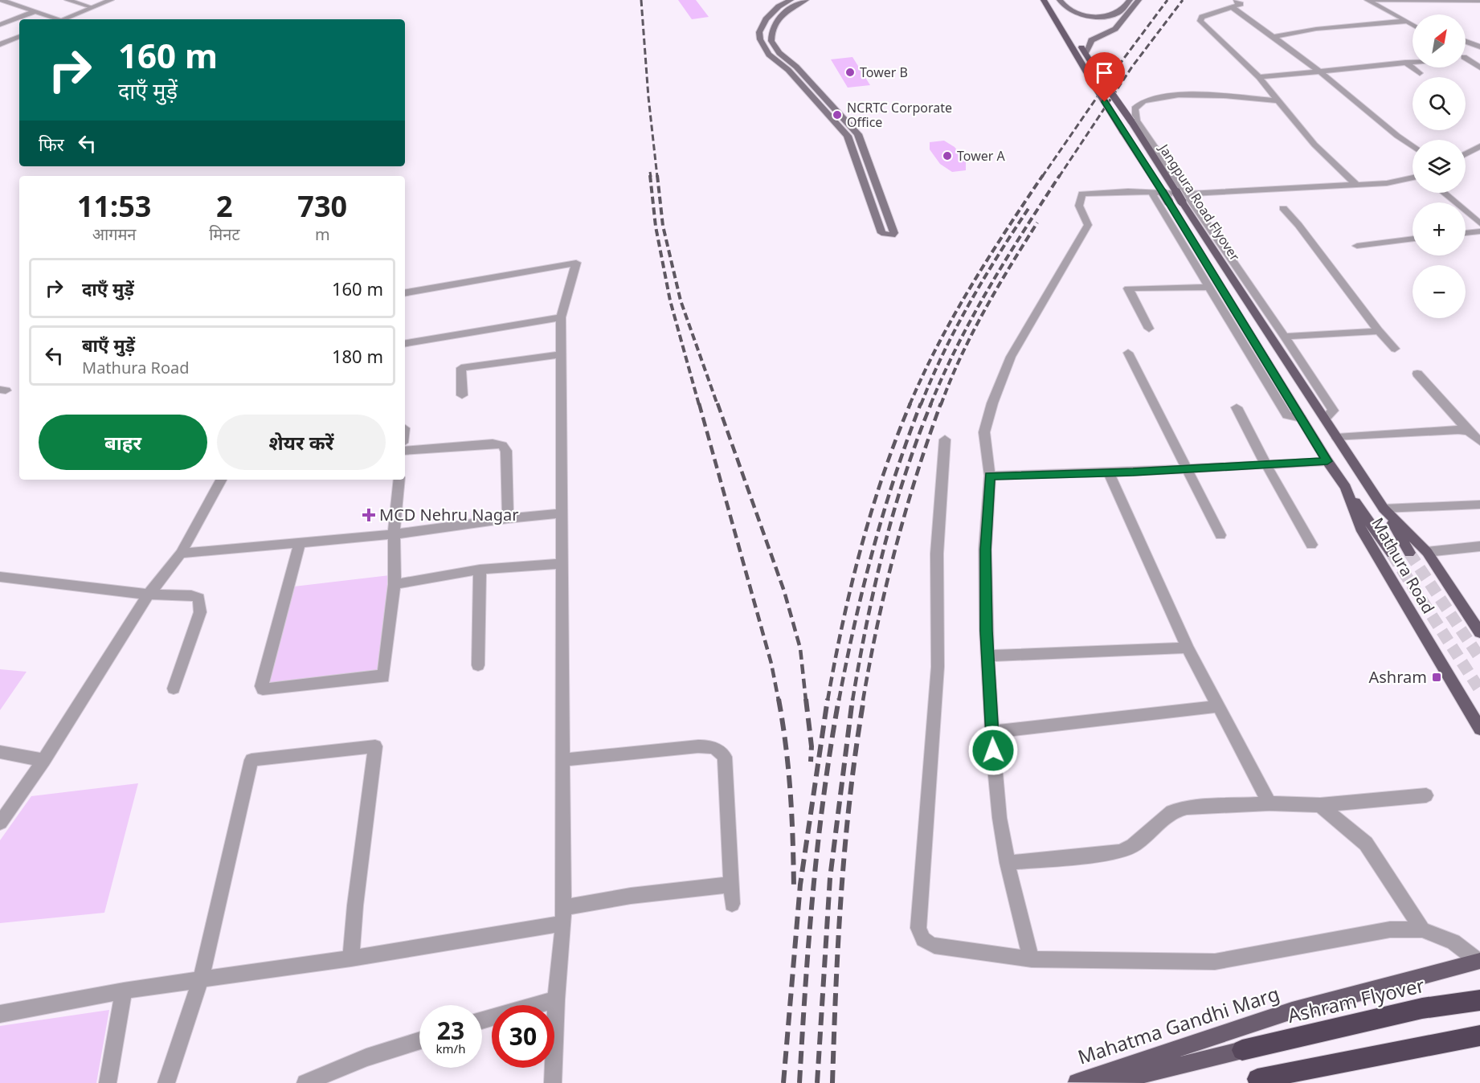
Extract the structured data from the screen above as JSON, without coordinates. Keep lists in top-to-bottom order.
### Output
{
  "streets": {
    "highway": ["Ashram Flyover"],
    "main road": ["Jangpura Road Flyover", "Mathura Road", "Mahatma Gandhi Marg"]
  },
  "crossings": [
    ["Jangpura Road Flyover", "Mathura Road"],
    ["Ashram Flyover", "Mahatma Gandhi Marg"]
  ],
  "places": {
    "other": ["Tower B", "NCRTC Corporate Office", "Tower A"],
    "health": ["MCD Nehru Nagar"],
    "transit": ["Ashram"]
  },
  "north": "top right",
  "page": {
    "map_buttons": ["+", "−"],
    "turn": ["160 m", "दाएँ मुड़ें"],
    "then": "फिर",
    "eta": [
      "11:53",
      "आगमन",
      "2",
      "मिनट",
      "730",
      "m"
    ],
    "list": [
      {
        "name": "दाएँ मुड़ें",
        "value": "160 m"
      },
      {
        "name": "बाएँ मुड़ें",
        "note": "Mathura Road",
        "value": "180 m"
      }
    ],
    "buttons": ["बाहर", "शेयर करें"],
    "speed": "23 km/h",
    "limit": "30"
  }
}
